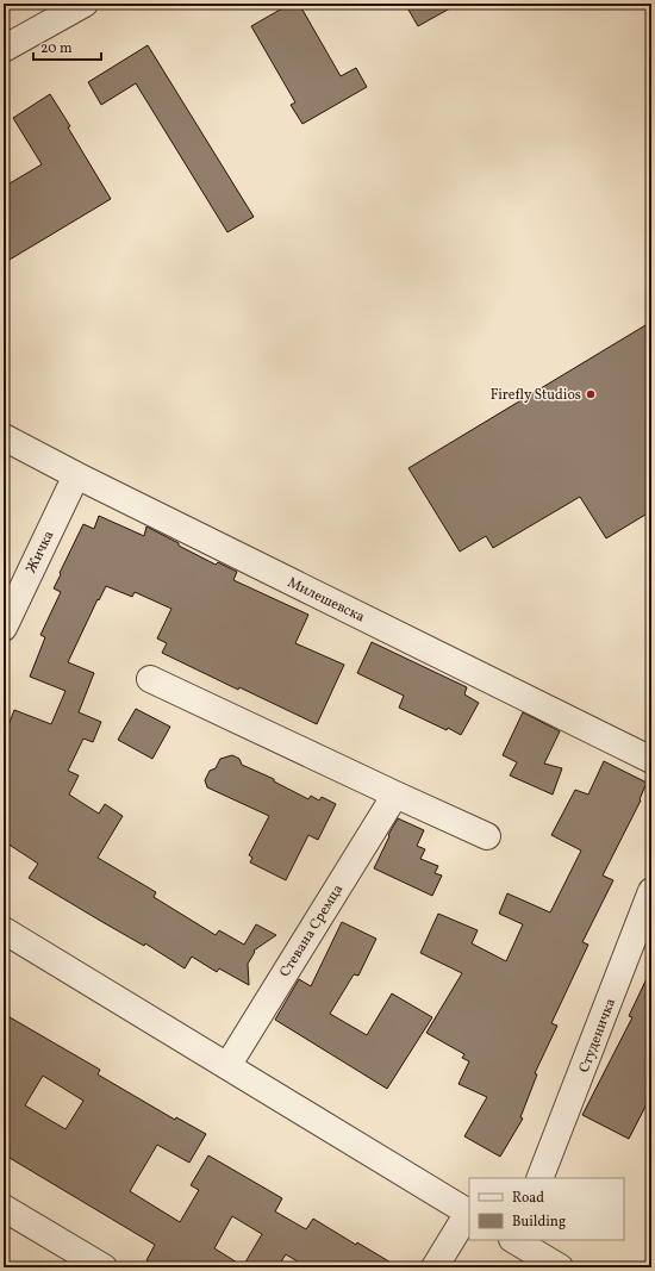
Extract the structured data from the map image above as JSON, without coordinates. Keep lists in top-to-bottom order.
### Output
{
  "streets": {
    "street": [
      "Жичка",
      "Милешевска",
      "Стевана Сремца",
      "Студеничка"
    ]
  },
  "crossings": [
    ["Жичка", "Милешевска"]
  ],
  "places": ["Firefly Studios"],
  "legend": ["Road", "Building"],
  "scale_bar": "20 m"
}
